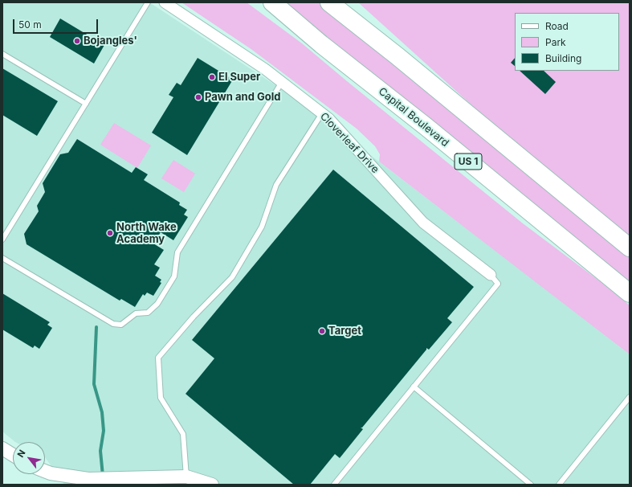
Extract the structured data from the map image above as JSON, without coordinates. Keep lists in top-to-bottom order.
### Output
{
  "streets": {
    "highway": ["Capital Boulevard", "US 1"],
    "street": ["Cloverleaf Drive"]
  },
  "places": [
    "Bojangles'",
    "El Super",
    "Pawn and Gold",
    "North Wake Academy",
    "Target"
  ],
  "legend": ["Road", "Park", "Building"],
  "scale_bar": "50 m",
  "north": "top left"
}
